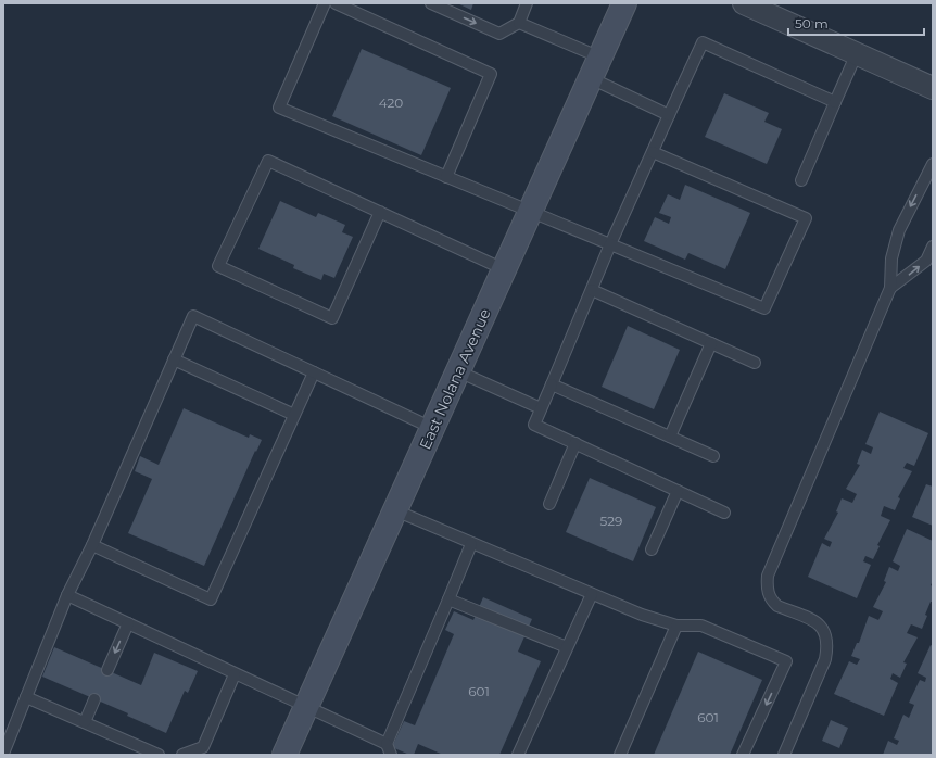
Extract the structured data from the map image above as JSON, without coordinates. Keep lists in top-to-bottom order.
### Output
{
  "streets": {
    "main road": ["East Nolana Avenue"]
  },
  "house_numbers": [
    "420",
    "529",
    "601",
    "601"
  ],
  "scale_bar": "50 m"
}
